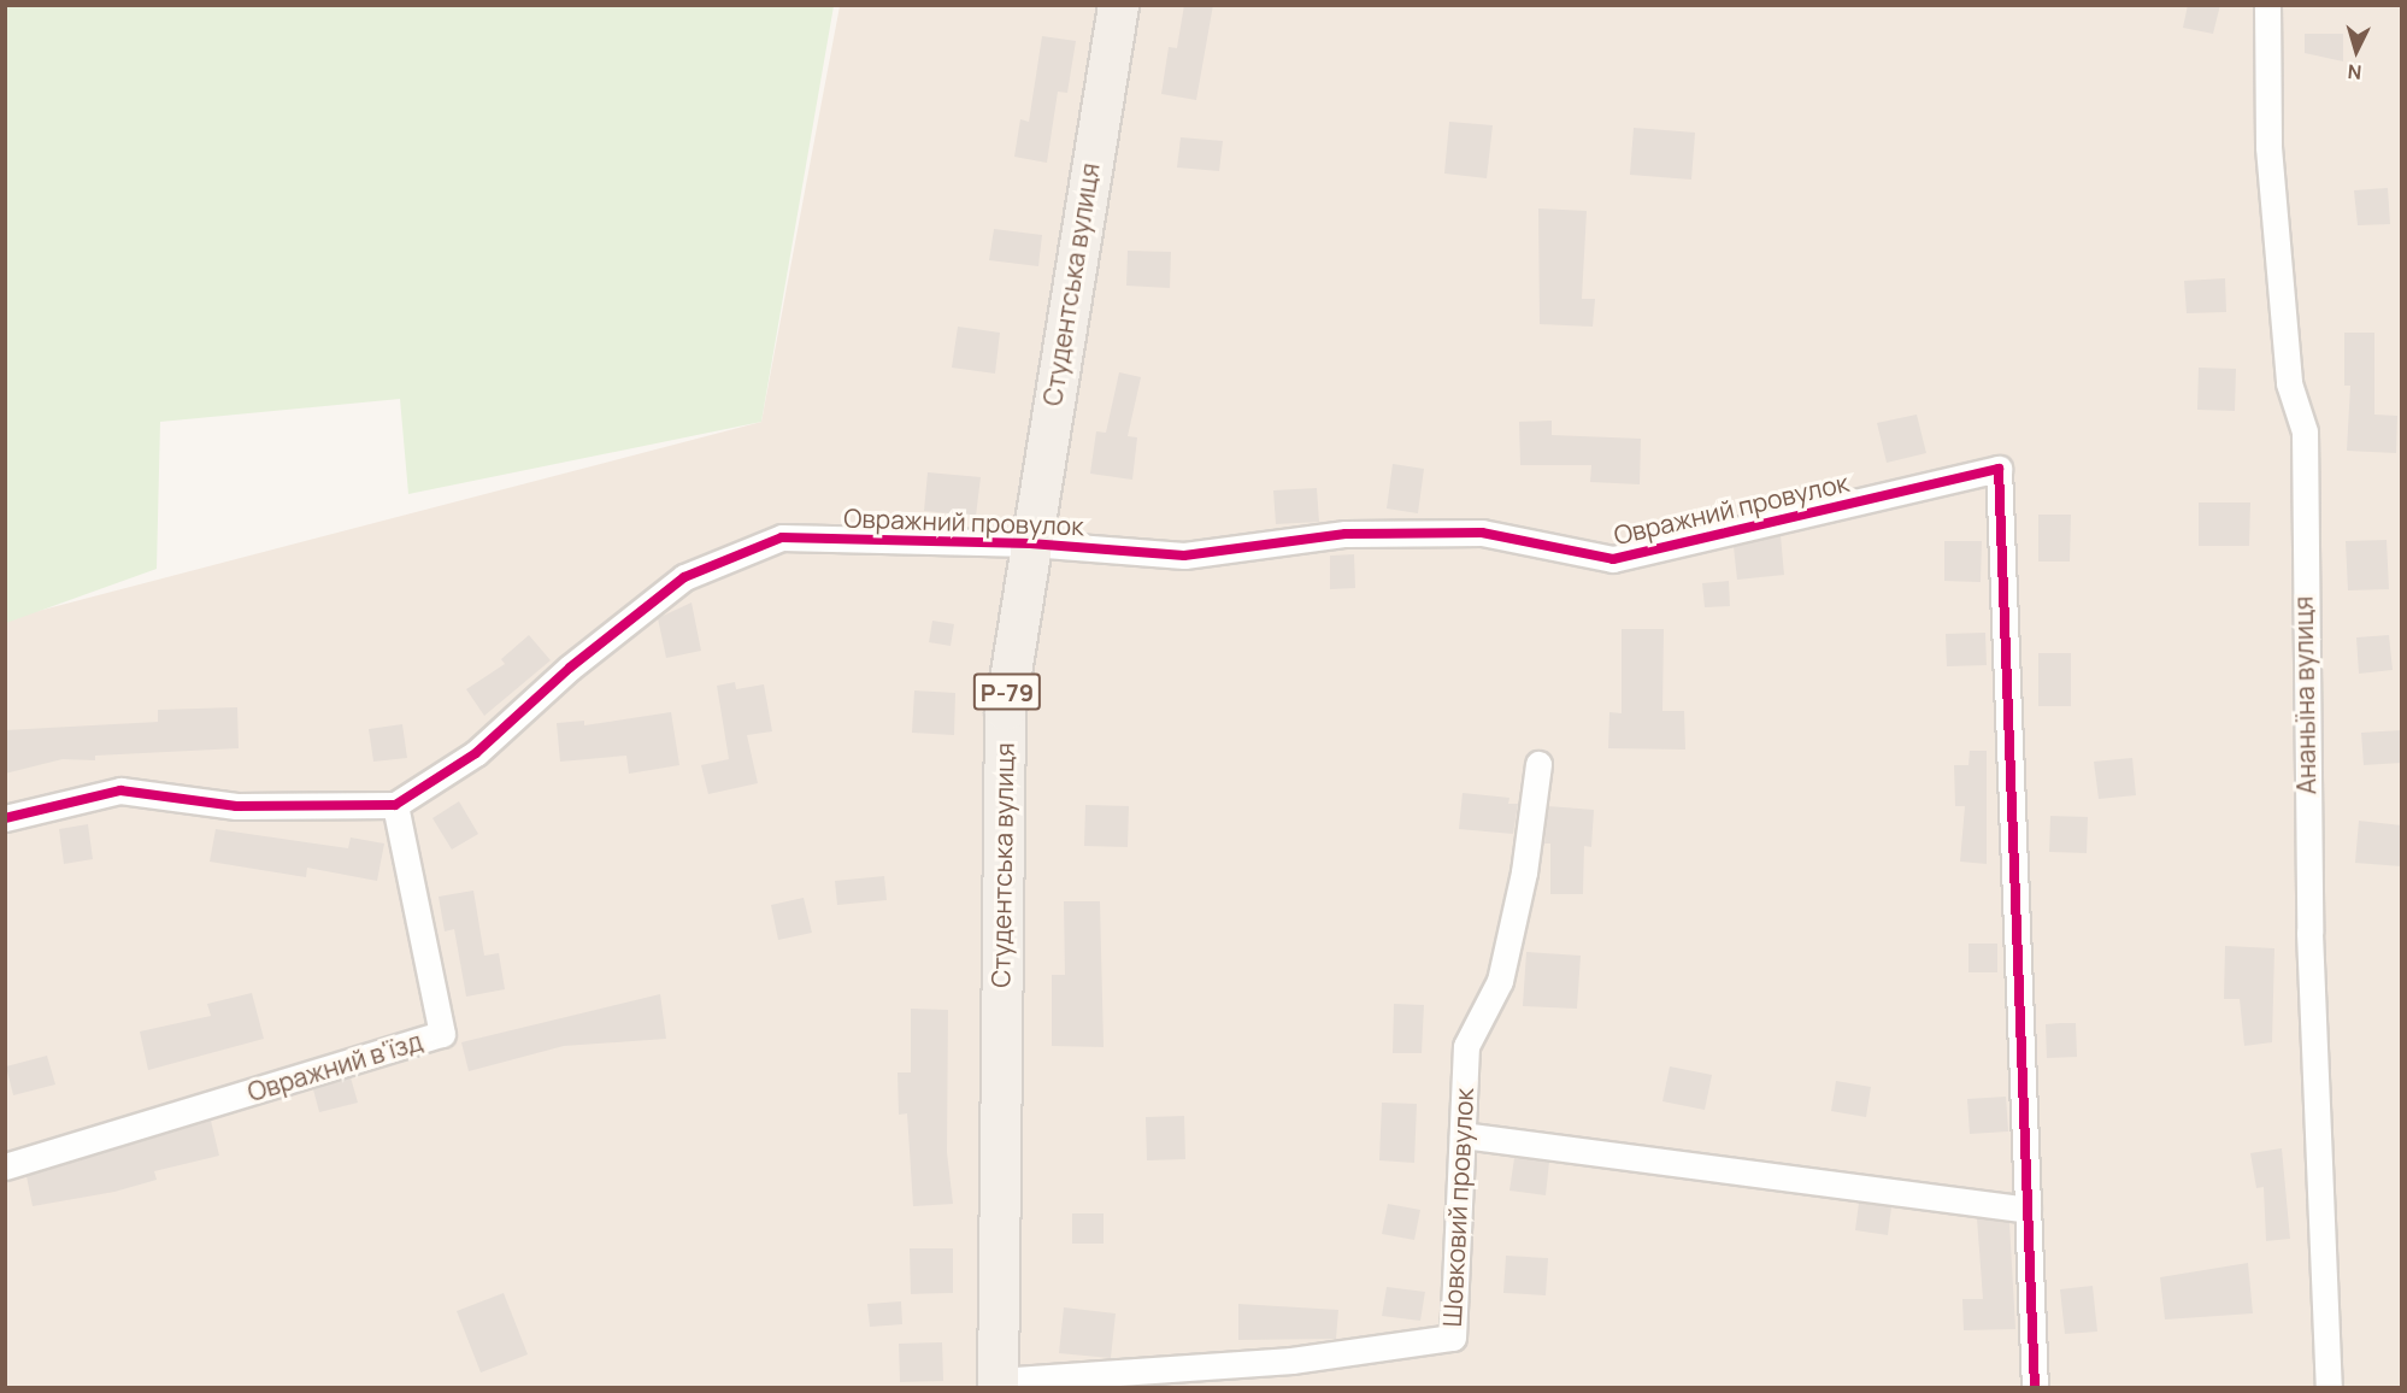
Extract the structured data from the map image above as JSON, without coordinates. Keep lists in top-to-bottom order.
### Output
{
  "streets": {
    "main road": ["Студентська вулиця", "Р-79"],
    "street": [
      "Овражний провулок",
      "Ананьїна вулиця",
      "Овражний в'їзд",
      "Шовковий провулок"
    ]
  },
  "crossings": [
    ["Студентська вулиця", "Овражний провулок"],
    ["Студентська вулиця", "Шовковий провулок"],
    ["Овражний провулок", "Овражний в'їзд"]
  ],
  "north": "bottom"
}
